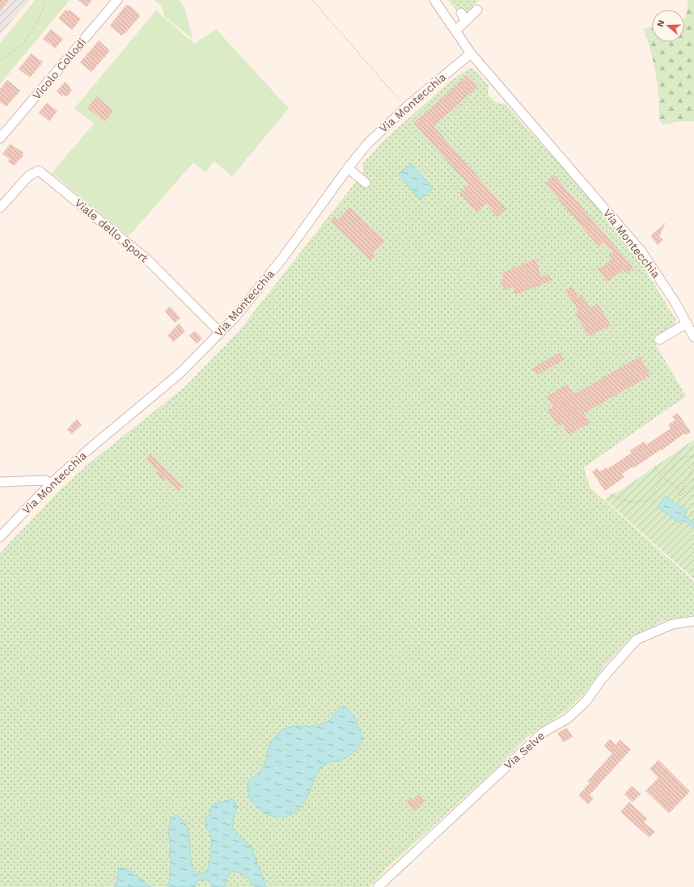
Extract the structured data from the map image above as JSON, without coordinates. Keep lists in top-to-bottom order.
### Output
{
  "streets": {
    "street": [
      "Vicolo Collodi",
      "Via Montecchia",
      "Viale dello Sport",
      "Via Selve"
    ]
  },
  "crossings": [
    ["Via Montecchia", "Viale dello Sport"]
  ],
  "north": "left"
}
